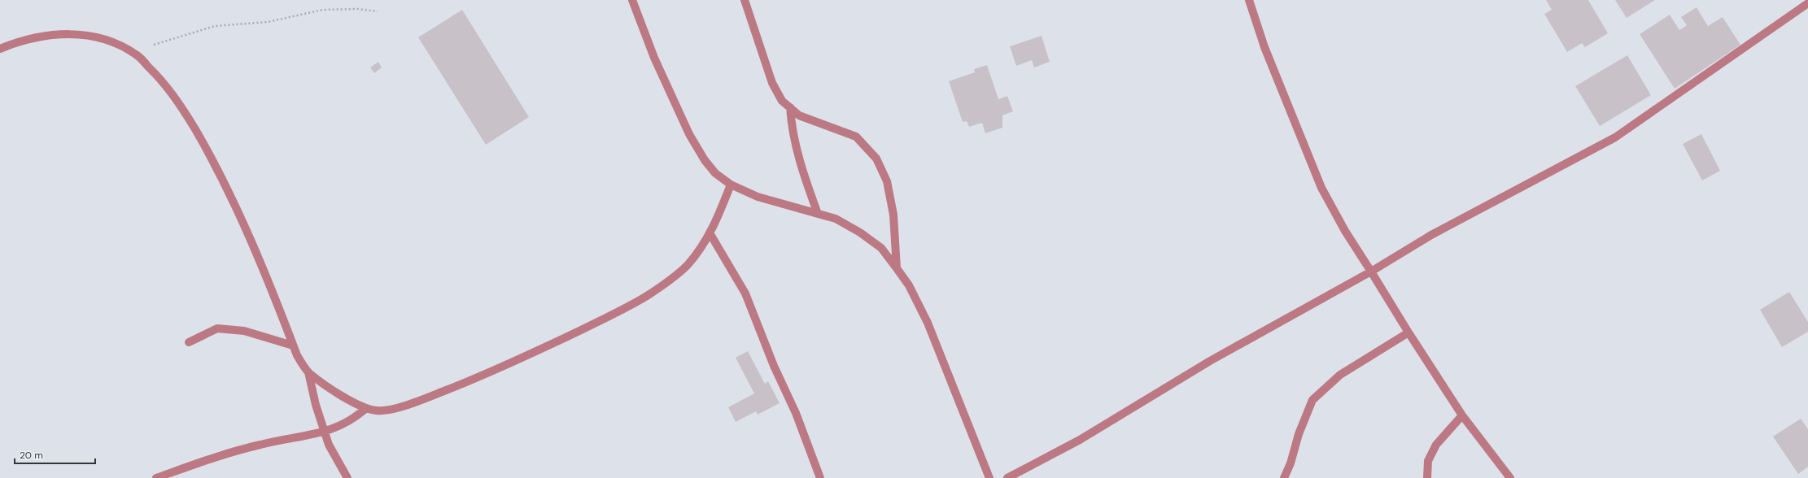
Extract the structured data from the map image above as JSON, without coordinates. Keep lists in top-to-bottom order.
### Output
{
  "scale_bar": "20 m"
}
